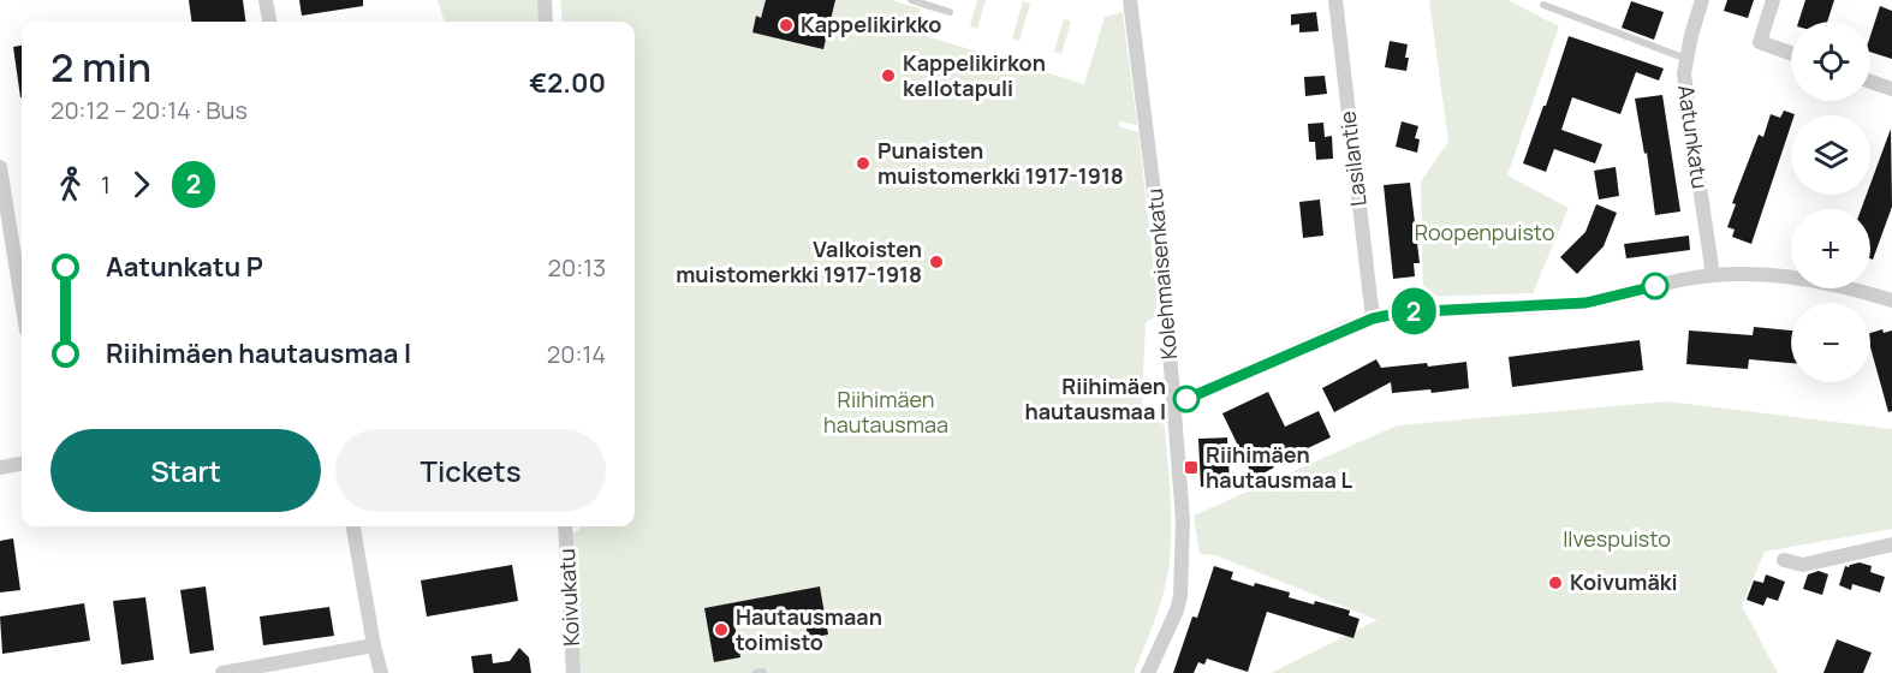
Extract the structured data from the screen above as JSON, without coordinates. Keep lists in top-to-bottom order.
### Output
{
  "streets": {
    "street": [
      "Aatunkatu",
      "Lasilantie",
      "Kolehmaisenkatu",
      "Koivukatu"
    ]
  },
  "parks": ["Roopenpuisto", "Riihimäen hautausmaa", "Ilvespuisto"],
  "places": {
    "other": [
      "Kappelikirkko",
      "Kappelikirkon kellotapuli",
      "Punaisten muistomerkki 1917-1918",
      "Valkoisten muistomerkki 1917-1918",
      "Riihimäen hautausmaa I",
      "Koivumäki",
      "Hautausmaan toimisto"
    ],
    "transit": ["Riihimäen hautausmaa L"]
  },
  "lines": ["bus line 2"],
  "page": {
    "on_map": "2",
    "map_buttons": ["+", "−"],
    "heading": ["2 min", "20:12 – 20:14 · Bus", "€2.00"],
    "legs": ["1", "2"],
    "list": [
      {
        "name": "Aatunkatu P",
        "value": "20:13"
      },
      {
        "name": "Riihimäen hautausmaa I",
        "value": "20:14"
      }
    ],
    "buttons": ["Start", "Tickets"]
  }
}
